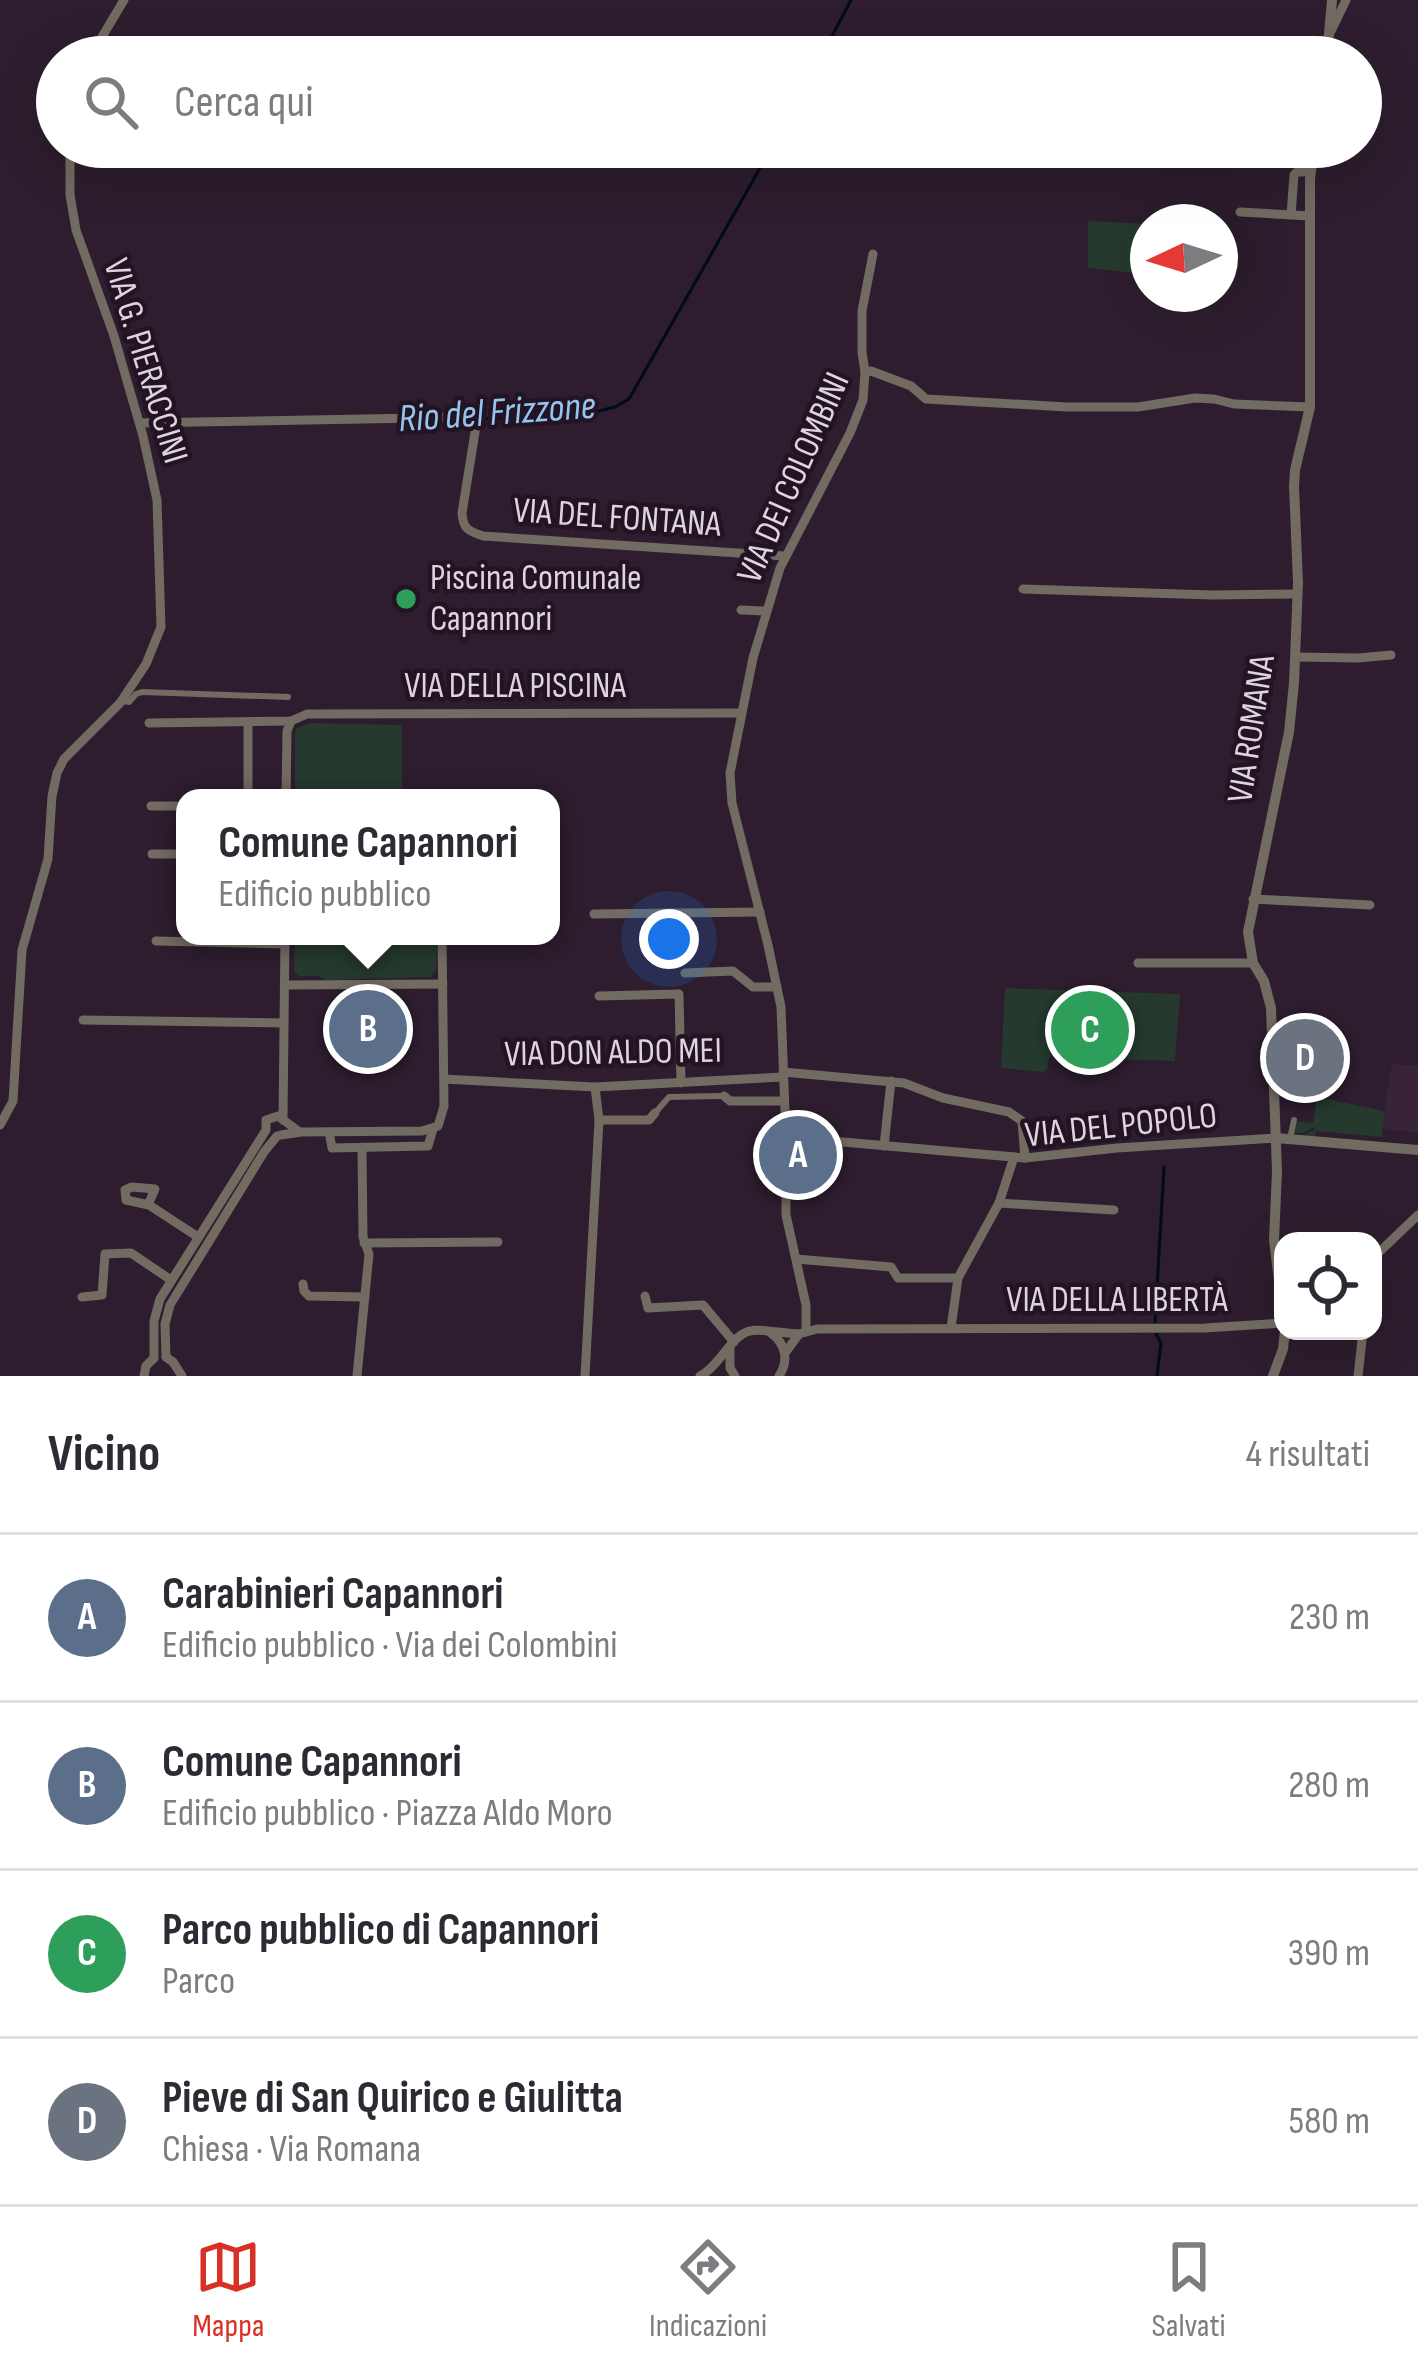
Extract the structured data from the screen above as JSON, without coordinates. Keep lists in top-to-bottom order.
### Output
{
  "streets": {
    "street": [
      "VIA G. PIERACCINI",
      "VIA DEI COLOMBINI",
      "VIA DEL FONTANA",
      "VIA DELLA PISCINA",
      "VIA ROMANA",
      "VIA DON ALDO MEI",
      "VIA DEL POPOLO",
      "VIA DELLA LIBERTÀ"
    ]
  },
  "crossings": [
    ["VIA G. PIERACCINI", "VIA DEL FONTANA"],
    ["VIA DEI COLOMBINI", "VIA DEL FONTANA"],
    ["VIA DEI COLOMBINI", "VIA DELLA PISCINA"],
    ["VIA DEI COLOMBINI", "VIA ROMANA"],
    ["VIA DEI COLOMBINI", "VIA DON ALDO MEI"],
    ["VIA ROMANA", "VIA DEL POPOLO"],
    ["VIA DON ALDO MEI", "VIA DEL POPOLO"],
    ["VIA DEL POPOLO", "VIA DELLA LIBERTÀ"]
  ],
  "water": ["Rio del Frizzone"],
  "places": ["Piscina Comunale Capannori"],
  "north": "left",
  "page": {
    "search": "Cerca qui",
    "popup": ["Comune Capannori", "Edificio pubblico"],
    "pins": [
      "B",
      "C",
      "D",
      "A"
    ],
    "heading": ["Vicino", "4 risultati"],
    "list": [
      {
        "mark": "A",
        "name": "Carabinieri Capannori",
        "note": "Edificio pubblico · Via dei Colombini",
        "value": "230 m"
      },
      {
        "mark": "B",
        "name": "Comune Capannori",
        "note": "Edificio pubblico · Piazza Aldo Moro",
        "value": "280 m"
      },
      {
        "mark": "C",
        "name": "Parco pubblico di Capannori",
        "note": "Parco",
        "value": "390 m"
      },
      {
        "mark": "D",
        "name": "Pieve di San Quirico e Giulitta",
        "note": "Chiesa · Via Romana",
        "value": "580 m"
      }
    ],
    "nav": ["Mappa", "Indicazioni", "Salvati"]
  }
}
